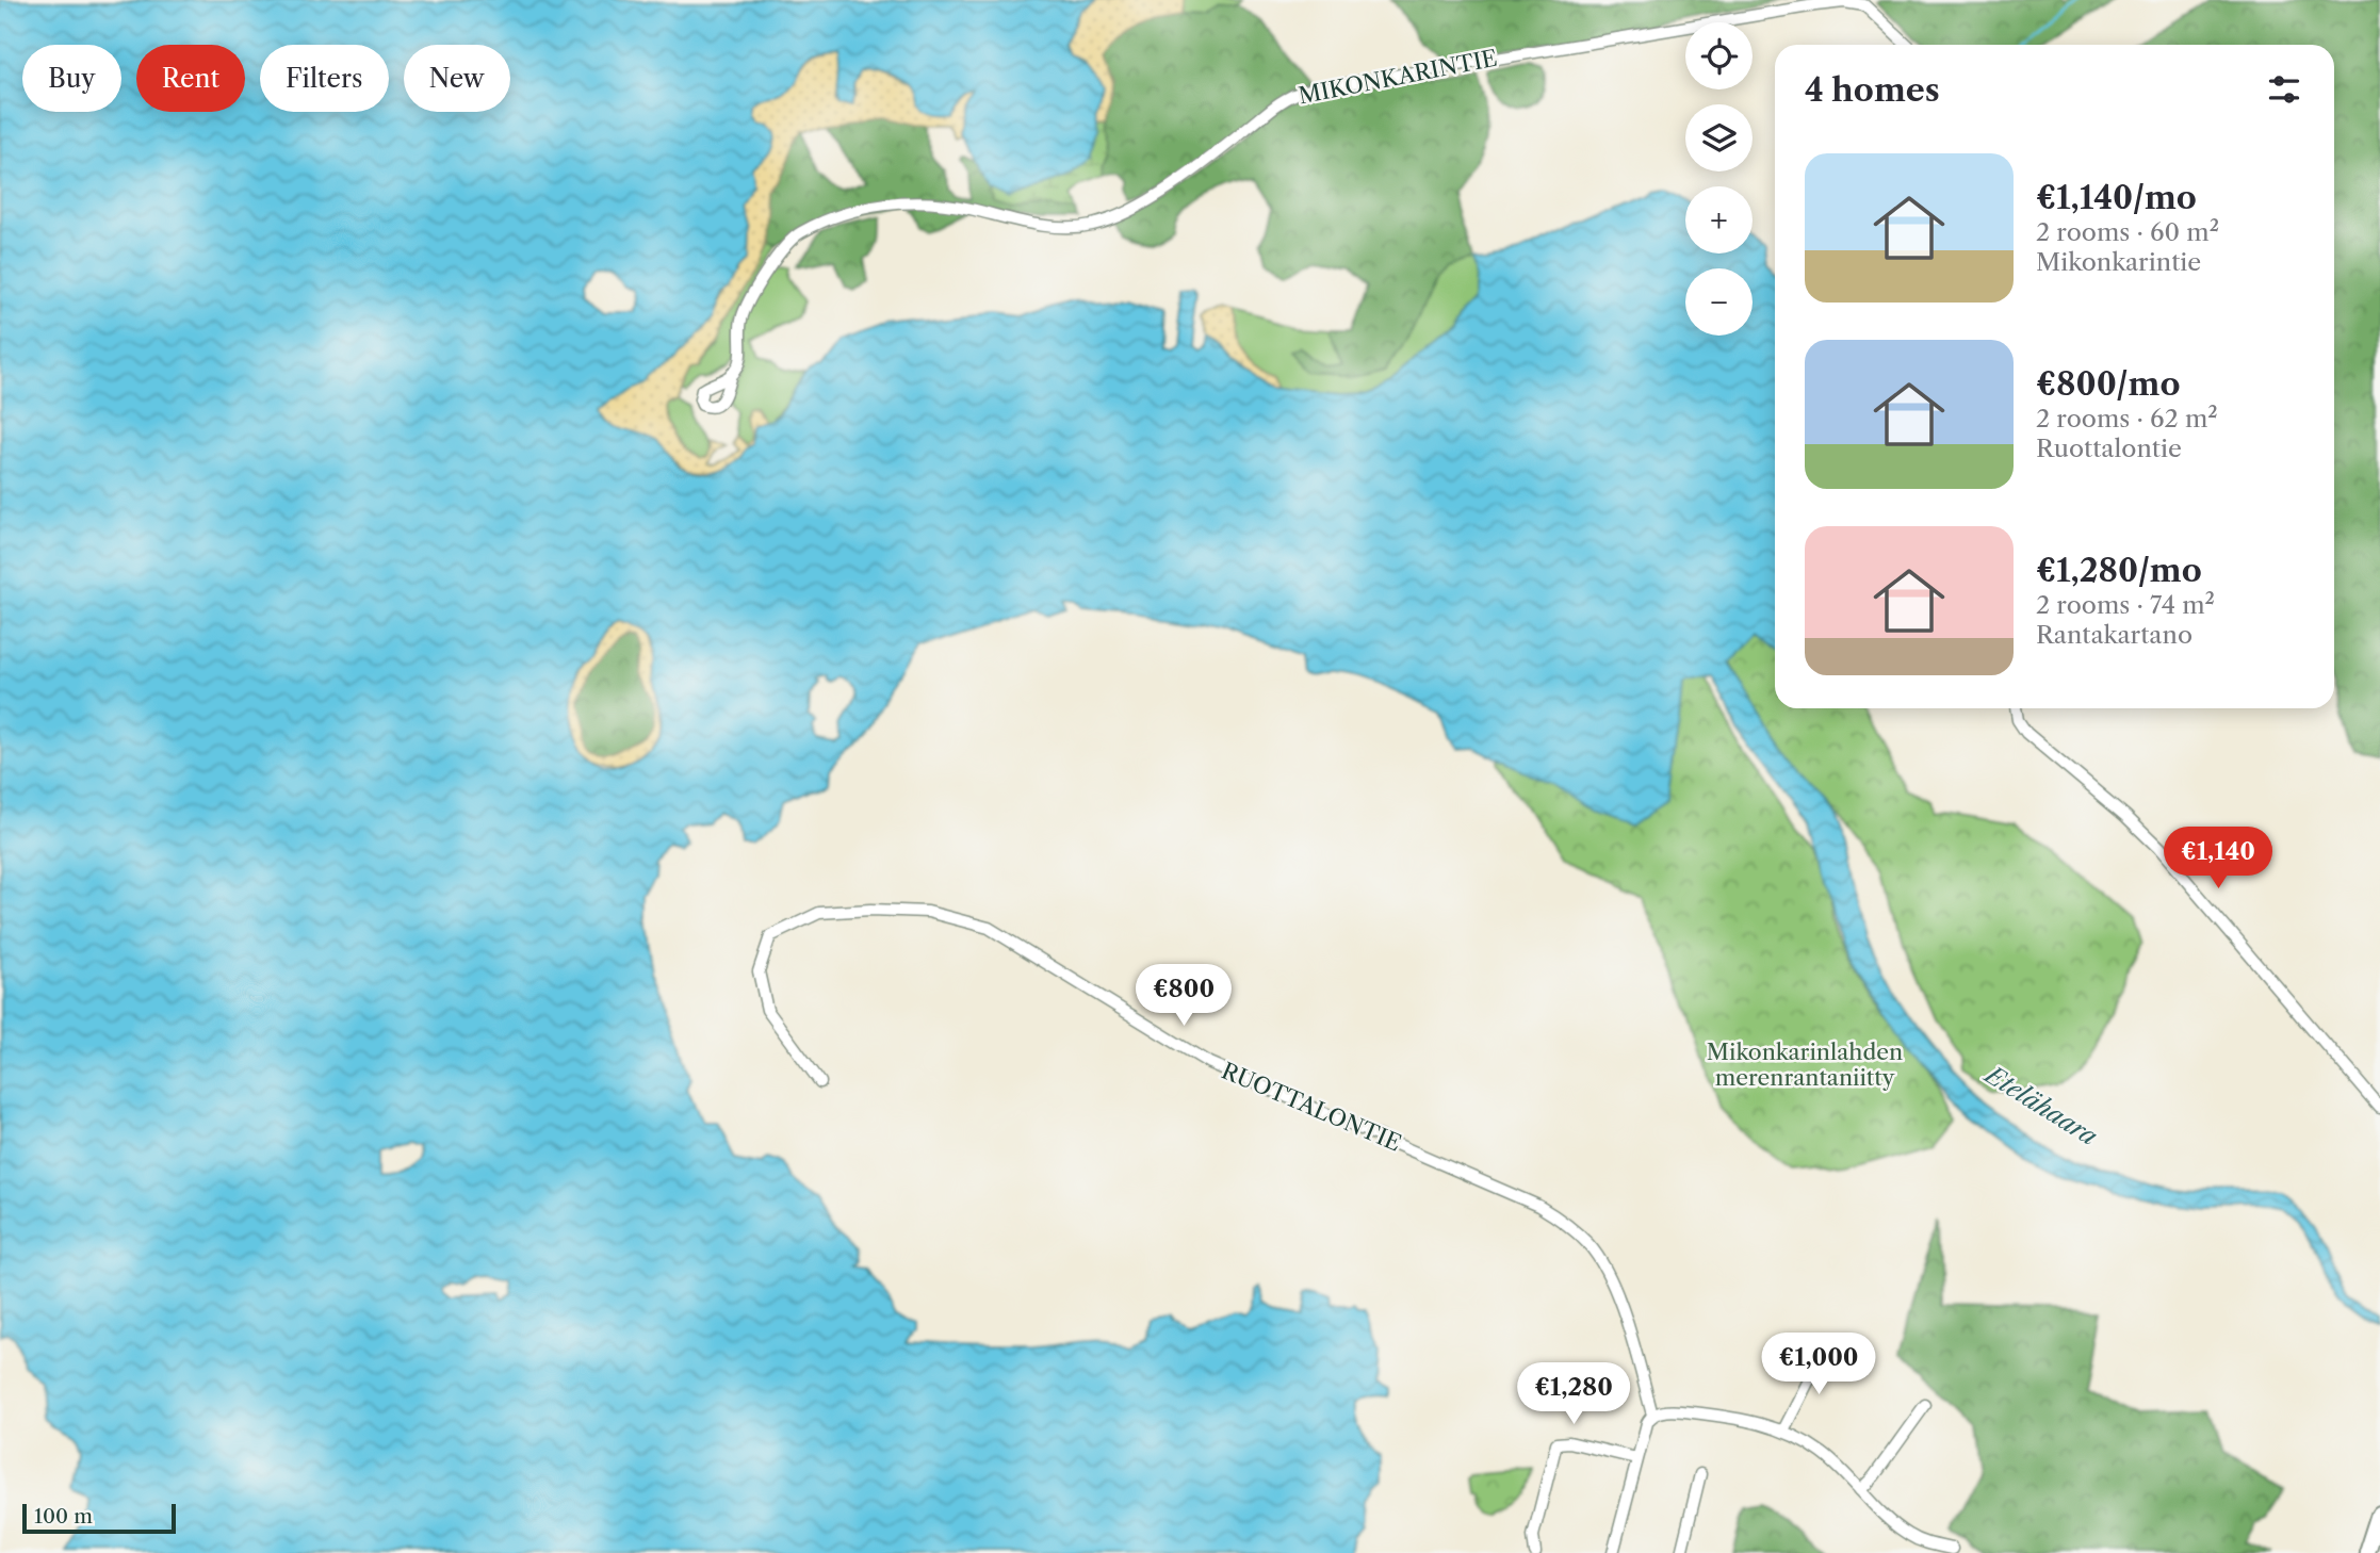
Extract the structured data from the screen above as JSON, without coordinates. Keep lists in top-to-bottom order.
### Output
{
  "streets": {
    "street": ["MIKONKARINTIE", "RUOTTALONTIE"]
  },
  "water": ["Etelähaara"],
  "parks": ["Mikonkarinlahden merenrantaniitty"],
  "scale_bar": "100 m",
  "page": {
    "map_buttons": ["+", "−"],
    "chip": [
      "Buy",
      "Rent",
      "Filters",
      "New"
    ],
    "heading": "4 homes",
    "list": [
      {
        "name": "€1,140/mo",
        "note": "2 rooms · 60 m² · Mikonkarintie"
      },
      {
        "name": "€800/mo",
        "note": "2 rooms · 62 m² · Ruottalontie"
      },
      {
        "name": "€1,280/mo",
        "note": "2 rooms · 74 m² · Rantakartano"
      }
    ],
    "price": [
      "€1,140",
      "€800",
      "€1,000",
      "€1,280"
    ],
    "scale": "100 m"
  }
}
